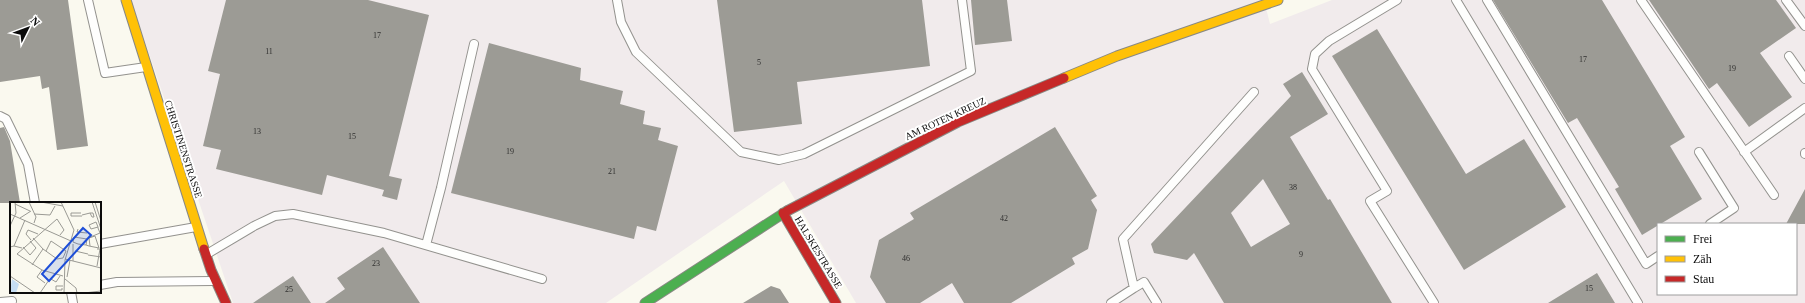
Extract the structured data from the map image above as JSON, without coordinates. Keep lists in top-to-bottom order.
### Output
{
  "streets": {
    "street": ["AM ROTEN KREUZ", "CHRISTINENSTRASSE", "HALSKESTRASSE"]
  },
  "crossings": [
    ["AM ROTEN KREUZ", "HALSKESTRASSE"]
  ],
  "house_numbers": [
    "17",
    "11",
    "17",
    "5",
    "19",
    "13",
    "15",
    "19",
    "21",
    "38",
    "42",
    "9",
    "46",
    "23",
    "15",
    "25"
  ],
  "legend": ["Frei", "Zäh", "Stau"],
  "north": "top right"
}
